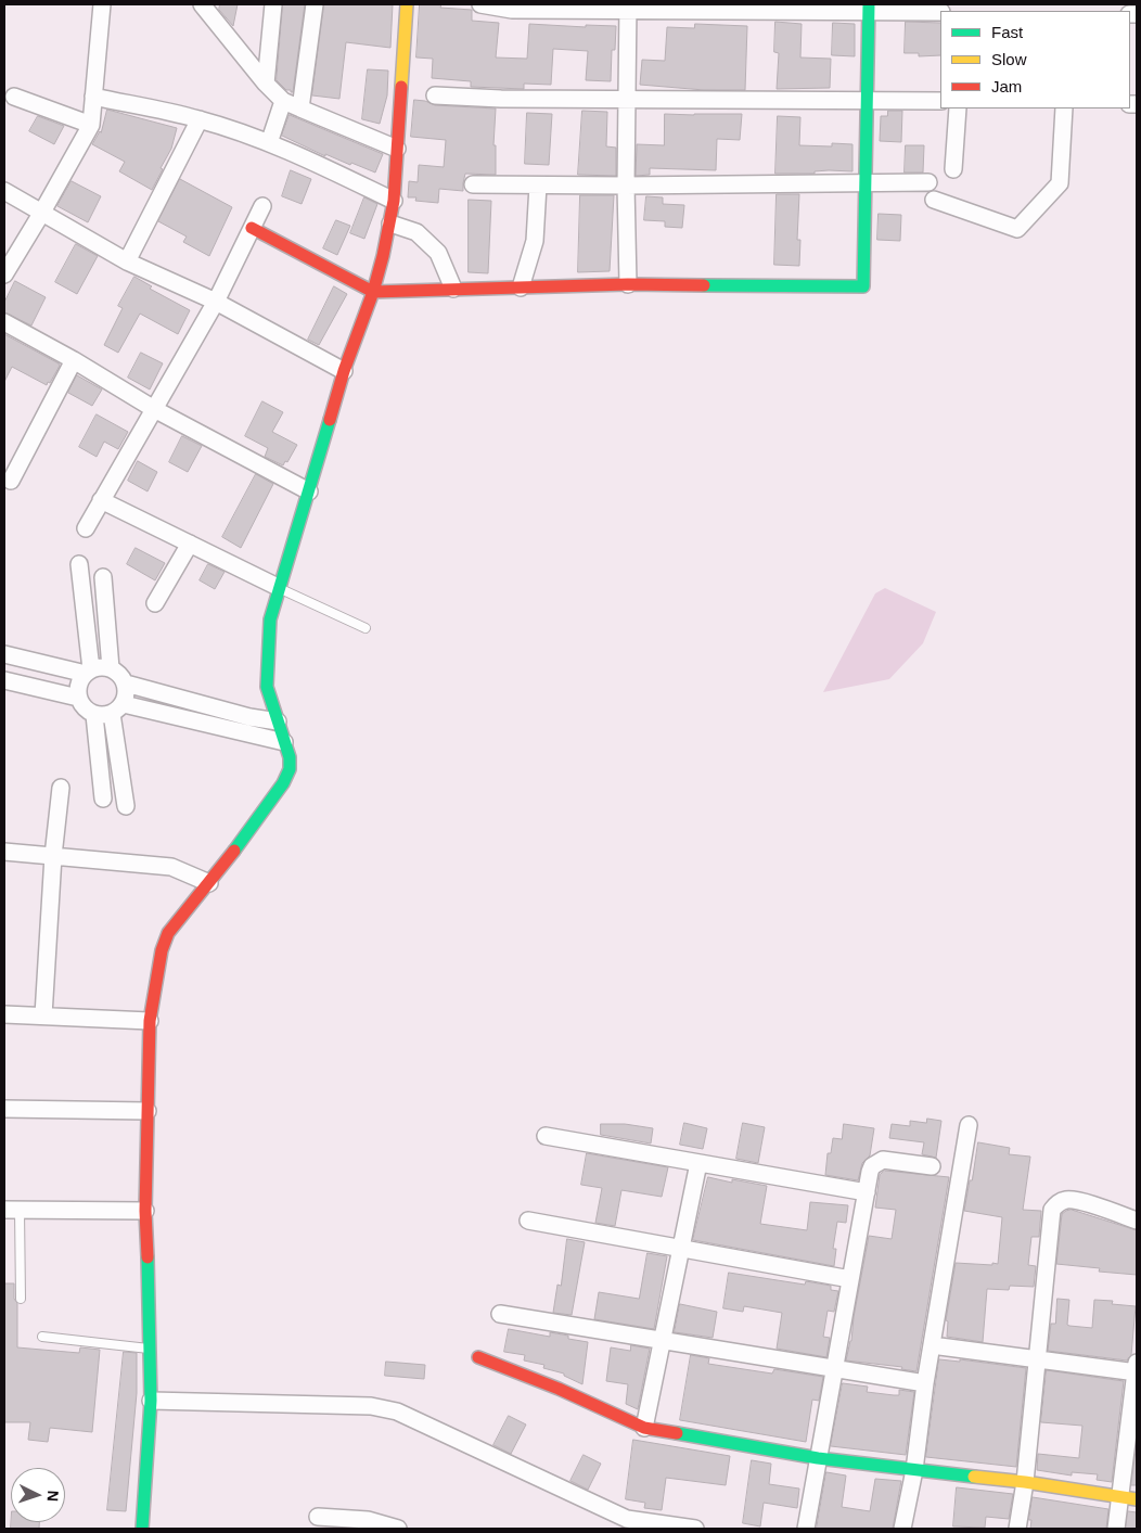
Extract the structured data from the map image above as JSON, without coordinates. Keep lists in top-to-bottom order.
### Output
{
  "legend": ["Fast", "Slow", "Jam"],
  "north": "right"
}
